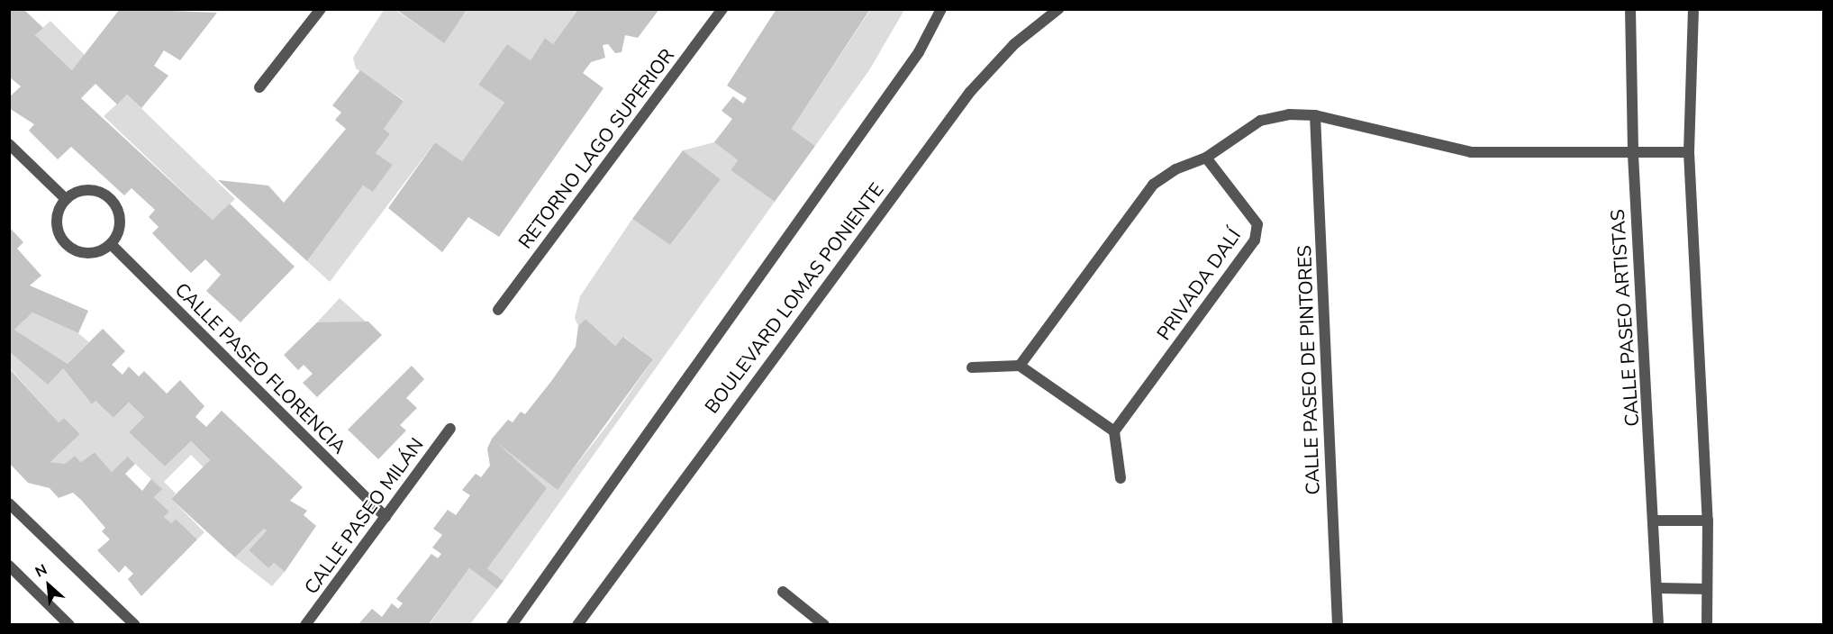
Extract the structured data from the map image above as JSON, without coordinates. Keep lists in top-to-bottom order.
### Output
{
  "streets": {
    "street": [
      "RETORNO LAGO SUPERIOR",
      "PRIVADA DALÍ",
      "BOULEVARD LOMAS PONIENTE",
      "CALLE PASEO ARTISTAS",
      "CALLE PASEO FLORENCIA",
      "CALLE PASEO DE PINTORES",
      "CALLE PASEO MILÁN"
    ]
  },
  "crossings": [
    ["CALLE PASEO FLORENCIA", "CALLE PASEO MILÁN"]
  ],
  "north": "top left"
}
